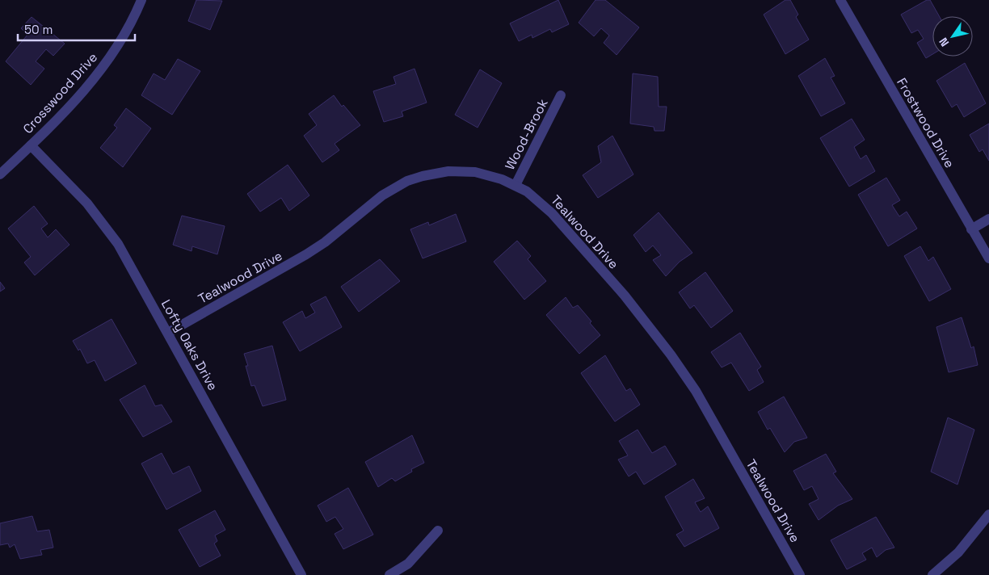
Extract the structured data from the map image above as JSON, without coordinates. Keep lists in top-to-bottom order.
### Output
{
  "streets": {
    "street": [
      "Crosswood Drive",
      "Frostwood Drive",
      "Wood-Brook",
      "Tealwood Drive",
      "Lofty Oaks Drive"
    ]
  },
  "crossings": [
    ["Crosswood Drive", "Lofty Oaks Drive"],
    ["Wood-Brook", "Tealwood Drive"],
    ["Tealwood Drive", "Lofty Oaks Drive"]
  ],
  "scale_bar": "50 m",
  "north": "bottom left"
}
